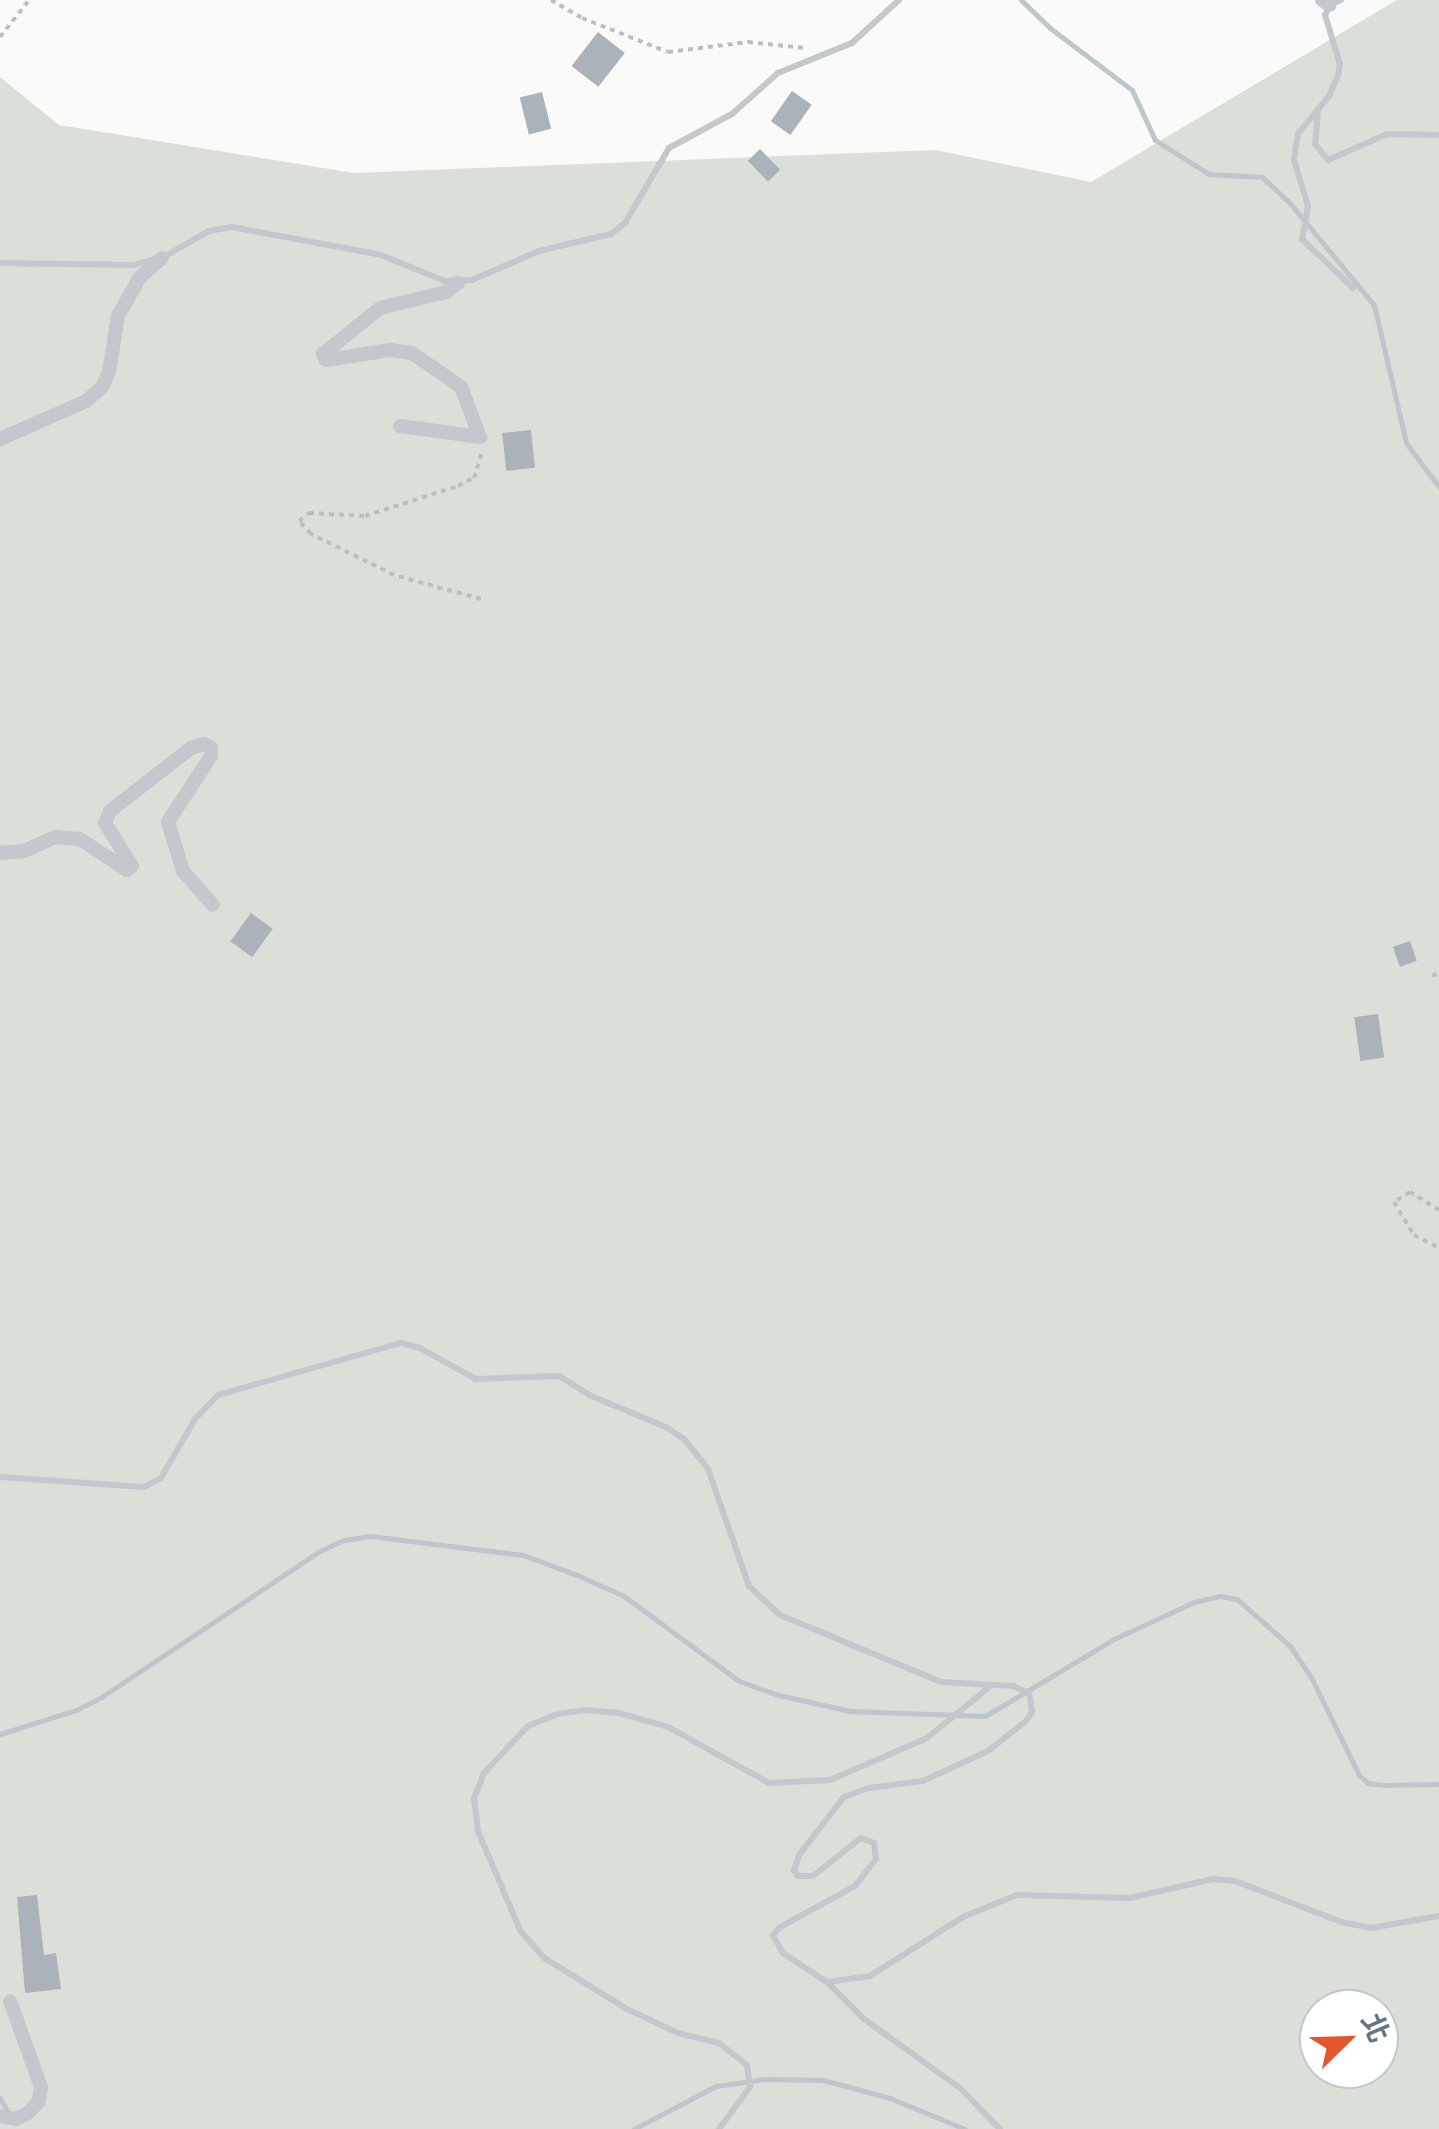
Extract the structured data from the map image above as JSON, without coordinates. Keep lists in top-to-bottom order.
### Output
{
  "north": "top right"
}
